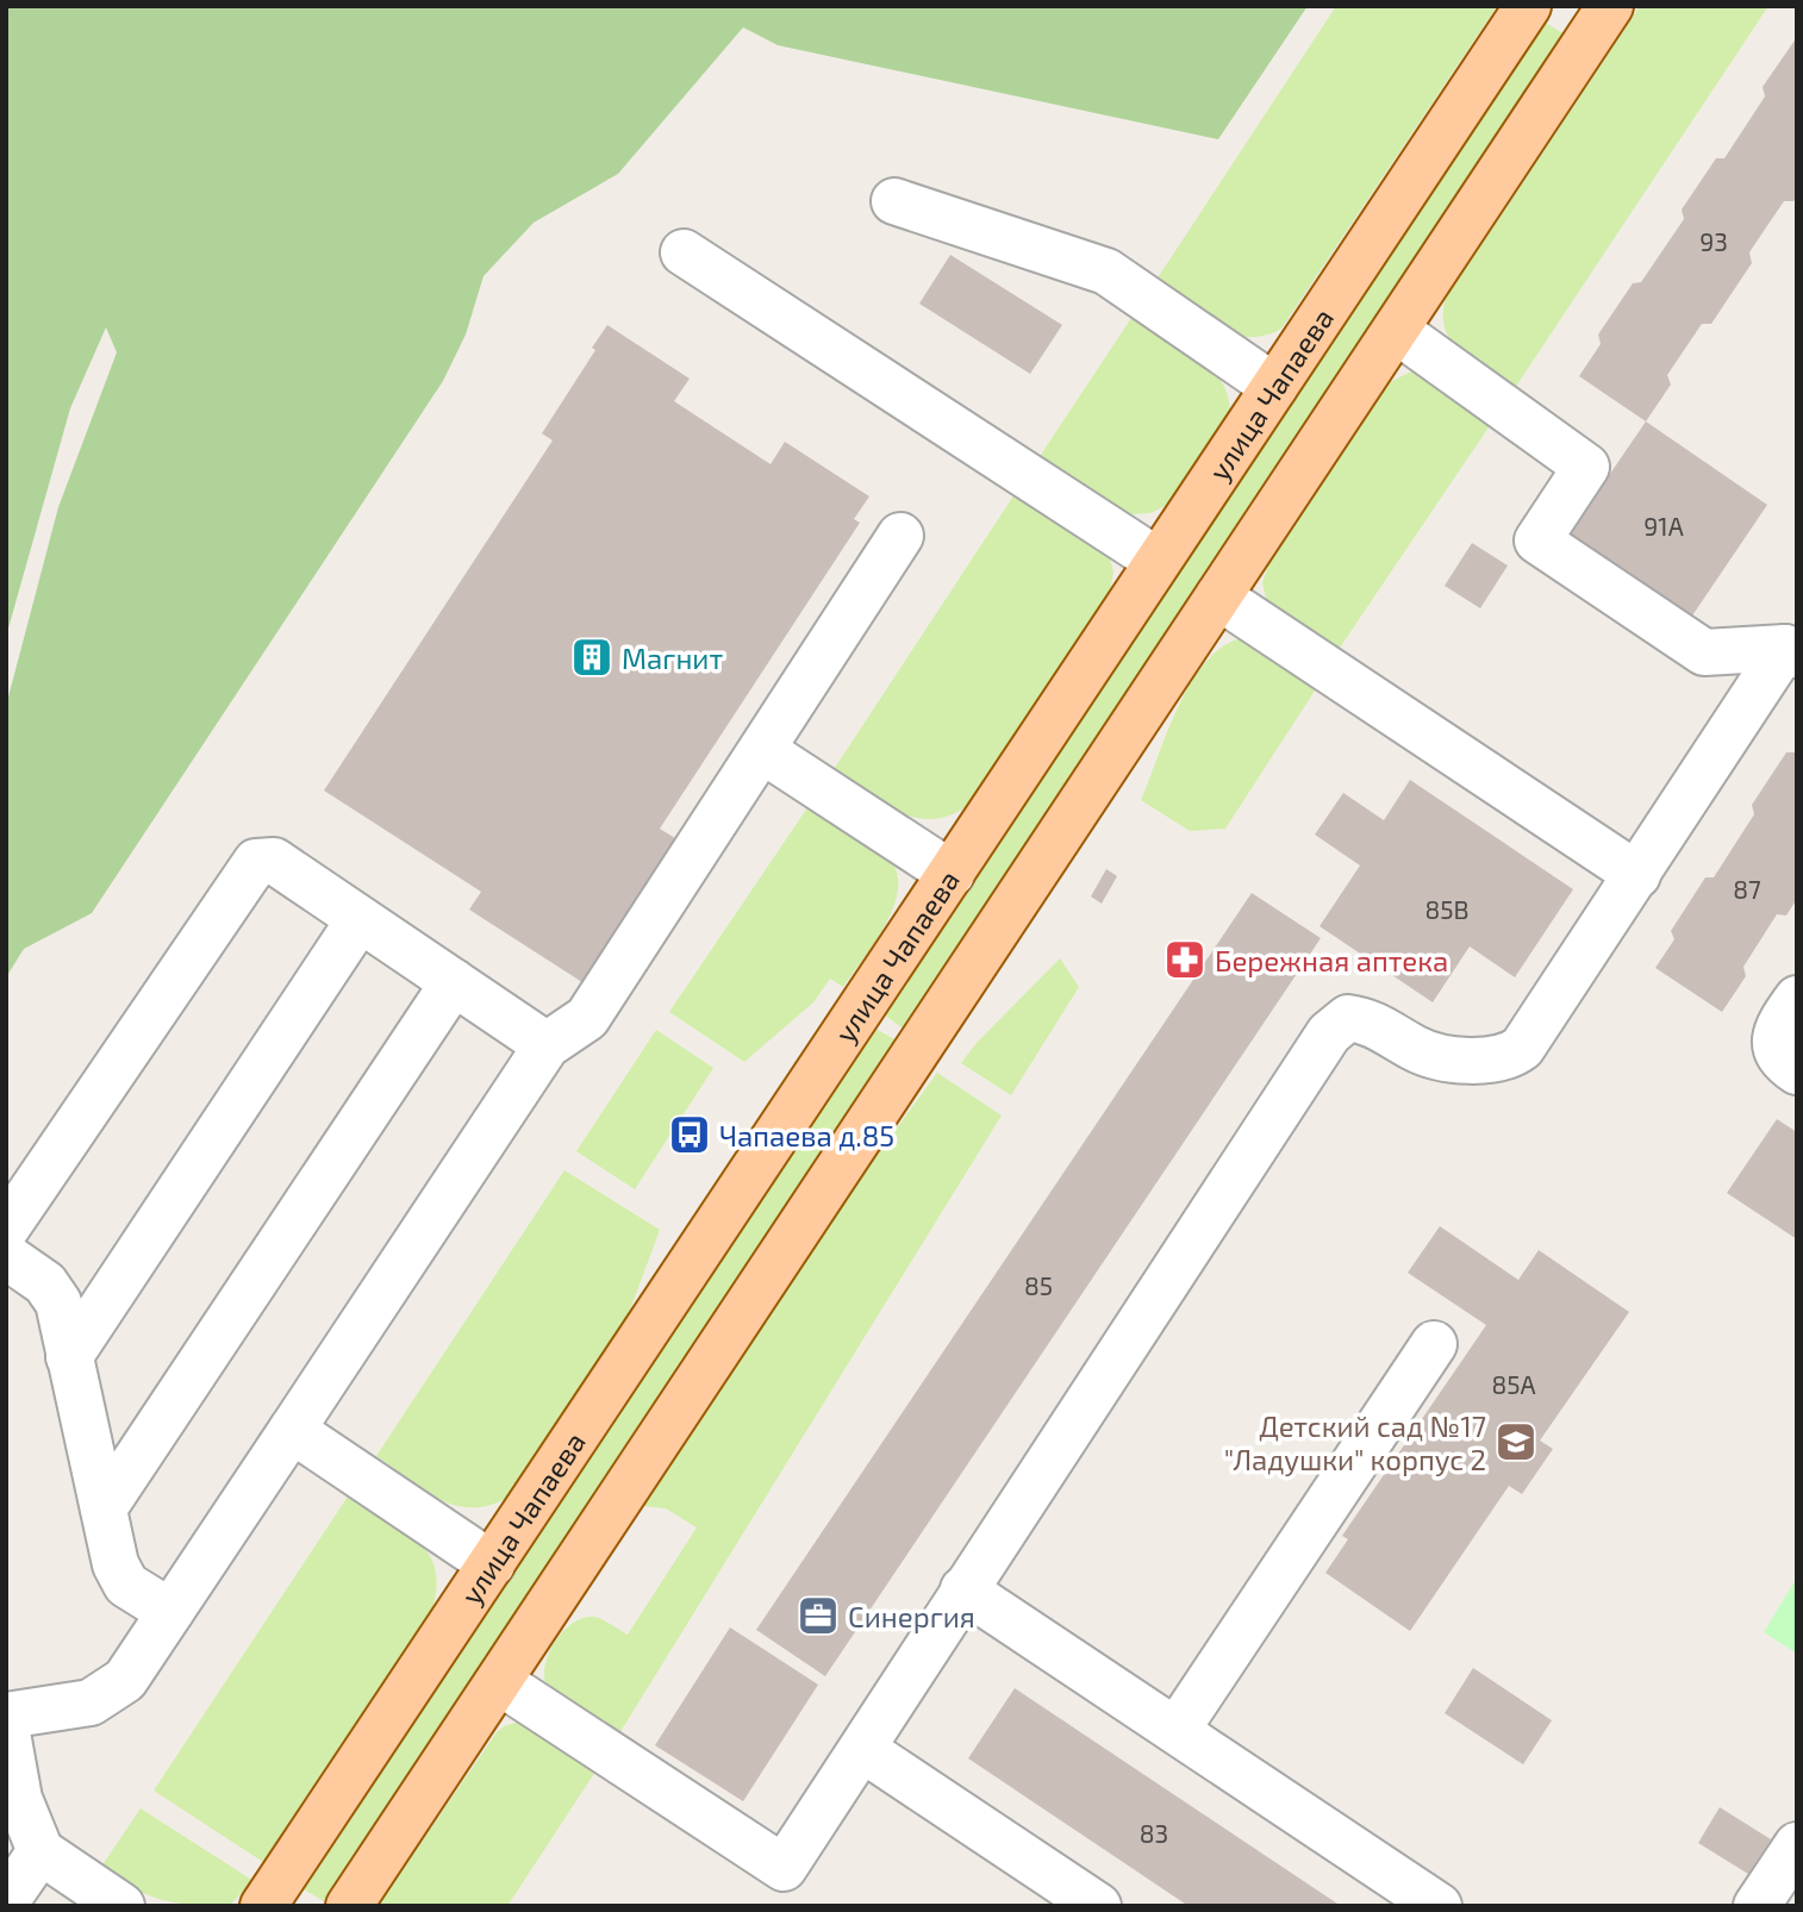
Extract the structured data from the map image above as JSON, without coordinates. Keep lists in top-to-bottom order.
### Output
{
  "streets": {
    "main road": ["улица Чапаева"]
  },
  "places": {
    "building": ["Магнит"],
    "pharmacy": ["Бережная аптека"],
    "bus stop": ["Чапаева д.85"],
    "school or university": ["Детский сад №17 \"Ладушки\" корпус 2"],
    "office": ["Синергия"]
  },
  "house_numbers": [
    "93",
    "91А",
    "87",
    "85В",
    "85",
    "85А",
    "83"
  ]
}
